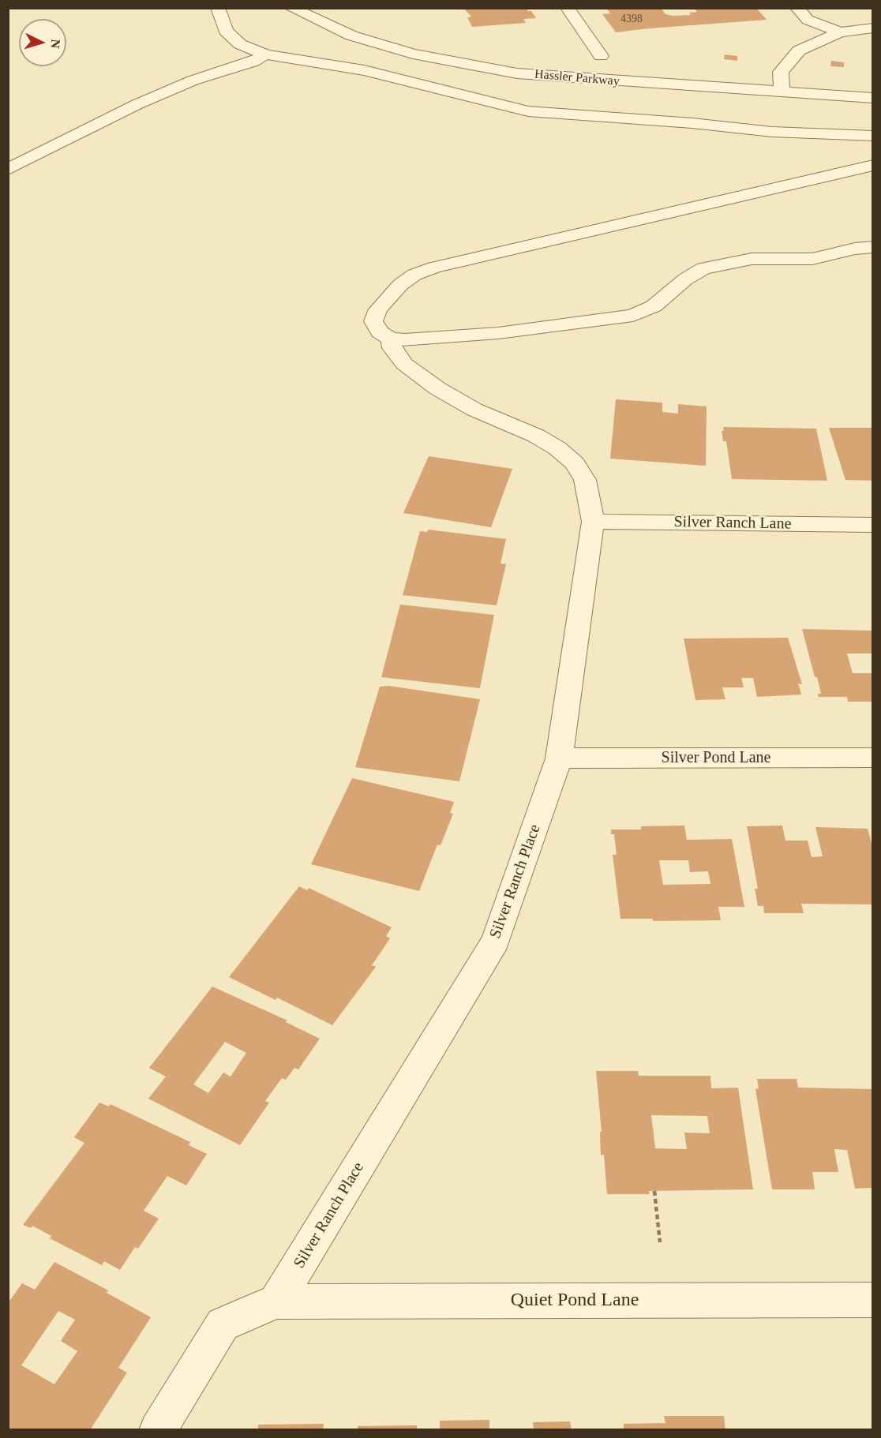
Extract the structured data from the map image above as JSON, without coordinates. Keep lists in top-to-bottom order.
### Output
{
  "streets": {
    "street": [
      "Hassler Parkway",
      "Silver Ranch Lane",
      "Silver Pond Lane",
      "Silver Ranch Place",
      "Quiet Pond Lane"
    ]
  },
  "crossings": [
    ["Silver Ranch Lane", "Silver Ranch Place"],
    ["Silver Pond Lane", "Silver Ranch Place"],
    ["Silver Ranch Place", "Quiet Pond Lane"]
  ],
  "house_numbers": ["4398"],
  "north": "right"
}
